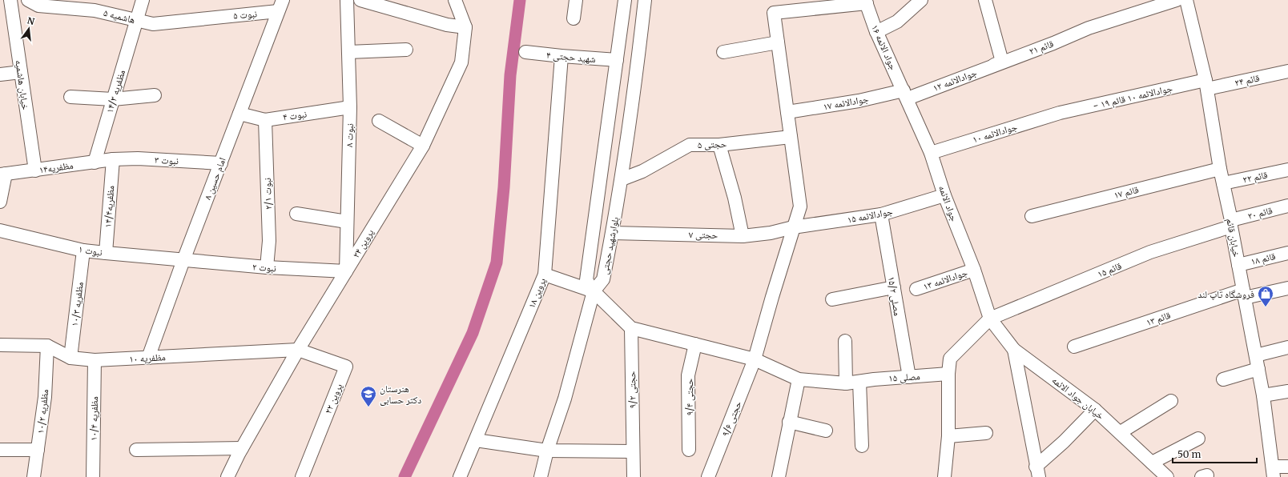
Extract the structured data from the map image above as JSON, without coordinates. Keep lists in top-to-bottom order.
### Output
{
  "streets": {
    "street": [
      "نبوت ۵",
      "هاشمیه ۵",
      "جواد الائمه ۱۶",
      "قائم ۲۱",
      "شهید حجتی ۴",
      "قائم ۲۴",
      "خیابان هاشمیه",
      "مظفریه ۱۴/۳",
      "- جوادالائمه ۱۰ قائم ۱۹",
      "جوادالائمه ۱۷",
      "نبوت ۴",
      "جوادالائمه ۱۰",
      "نبوت ۸",
      "حجتی ۵",
      "نبوت ۳",
      "مظفریه۱۴",
      "قائم ۲۲",
      "امام حسین ۸",
      "قائم ۱۷",
      "نبوت ۲/۱",
      "جواد الائمه",
      "مظفریه۱۴/۴",
      "قائم ۲۰",
      "جوادالائمه ۱۵",
      "حجتی ۷",
      "خیابان قائم",
      "پروین ۲۴",
      "بلوارشهید حجتی",
      "نبوت ۱",
      "قائم ۱۸",
      "نبوت ۲",
      "قائم ۱۵",
      "جوادالائمه ۱۳",
      "پروین ۱۸",
      "مصلی ۱۵/۲",
      "مظفریه ۱۰/۳",
      "قائم ۱۳",
      "مظفریه ۱۰",
      "مصلی ۱۵",
      "حجتی ۹/۲",
      "حجتی ۹/۴",
      "خیابان جواد الائمه",
      "پروین ۲۲",
      "مظفریه ۱۰/۲",
      "مظفریه ۱۰/۴",
      "حجتی ۹/۶"
    ]
  },
  "crossings": [
    ["نبوت ۵", "هاشمیه ۵"],
    ["نبوت ۵", "امام حسین ۸"],
    ["هاشمیه ۵", "مظفریه ۱۴/۳"],
    ["جواد الائمه ۱۶", "قائم ۲۱"],
    ["جواد الائمه ۱۶", "جوادالائمه ۱۷"],
    ["جواد الائمه ۱۶", "جواد الائمه"],
    ["قائم ۲۱", "جوادالائمه ۱۷"],
    ["قائم ۲۱", "جواد الائمه"],
    ["شهید حجتی ۴", "بلوارشهید حجتی"],
    ["شهید حجتی ۴", "پروین ۱۸"],
    ["قائم ۲۴", "- جوادالائمه ۱۰ قائم ۱۹"],
    ["قائم ۲۴", "خیابان قائم"],
    ["خیابان هاشمیه", "مظفریه۱۴"],
    ["مظفریه ۱۴/۳", "مظفریه۱۴"],
    ["- جوادالائمه ۱۰ قائم ۱۹", "جوادالائمه ۱۰"],
    ["- جوادالائمه ۱۰ قائم ۱۹", "خیابان قائم"],
    ["جوادالائمه ۱۷", "جواد الائمه"],
    ["جوادالائمه ۱۷", "حجتی ۹/۶"],
    ["نبوت ۴", "نبوت ۸"],
    ["نبوت ۴", "امام حسین ۸"],
    ["نبوت ۴", "نبوت ۲/۱"],
    ["جوادالائمه ۱۰", "جواد الائمه"],
    ["نبوت ۸", "پروین ۲۴"],
    ["نبوت ۸", "نبوت ۲"],
    ["حجتی ۵", "بلوارشهید حجتی"],
    ["حجتی ۵", "حجتی ۹/۶"],
    ["نبوت ۳", "مظفریه۱۴"],
    ["نبوت ۳", "امام حسین ۸"],
    ["نبوت ۳", "مظفریه۱۴/۴"],
    ["مظفریه۱۴", "مظفریه۱۴/۴"],
    ["قائم ۲۲", "خیابان قائم"],
    ["امام حسین ۸", "نبوت ۱"],
    ["امام حسین ۸", "نبوت ۲"],
    ["امام حسین ۸", "مظفریه ۱۰"],
    ["قائم ۱۷", "خیابان قائم"],
    ["نبوت ۲/۱", "نبوت ۲"],
    ["جواد الائمه", "جوادالائمه ۱۵"],
    ["جواد الائمه", "قائم ۱۵"],
    ["جواد الائمه", "جوادالائمه ۱۳"],
    ["جواد الائمه", "خیابان جواد الائمه"],
    ["مظفریه۱۴/۴", "نبوت ۱"],
    ["قائم ۲۰", "خیابان قائم"],
    ["قائم ۲۰", "قائم ۱۵"],
    ["جوادالائمه ۱۵", "حجتی ۷"],
    ["جوادالائمه ۱۵", "مصلی ۱۵/۲"],
    ["جوادالائمه ۱۵", "حجتی ۹/۶"],
    ["حجتی ۷", "بلوارشهید حجتی"],
    ["حجتی ۷", "حجتی ۹/۶"],
    ["خیابان قائم", "قائم ۱۸"],
    ["خیابان قائم", "قائم ۱۵"],
    ["خیابان قائم", "قائم ۱۳"],
    ["پروین ۲۴", "نبوت ۲"],
    ["پروین ۲۴", "مظفریه ۱۰"],
    ["پروین ۲۴", "پروین ۲۲"],
    ["نبوت ۱", "نبوت ۲"],
    ["نبوت ۱", "مظفریه ۱۰/۳"],
    ["قائم ۱۵", "خیابان جواد الائمه"],
    ["مصلی ۱۵/۲", "مصلی ۱۵"],
    ["مظفریه ۱۰/۳", "مظفریه ۱۰"],
    ["مظفریه ۱۰", "پروین ۲۲"],
    ["مظفریه ۱۰", "مظفریه ۱۰/۲"],
    ["مظفریه ۱۰", "مظفریه ۱۰/۴"],
    ["مصلی ۱۵", "حجتی ۹/۲"],
    ["مصلی ۱۵", "حجتی ۹/۴"],
    ["مصلی ۱۵", "حجتی ۹/۶"]
  ],
  "places": {
    "shop": ["فروشگاه تاپ لند"],
    "school or university": ["هنرستان دکتر حسابی"]
  },
  "scale_bar": "50 m",
  "north": "top"
}
